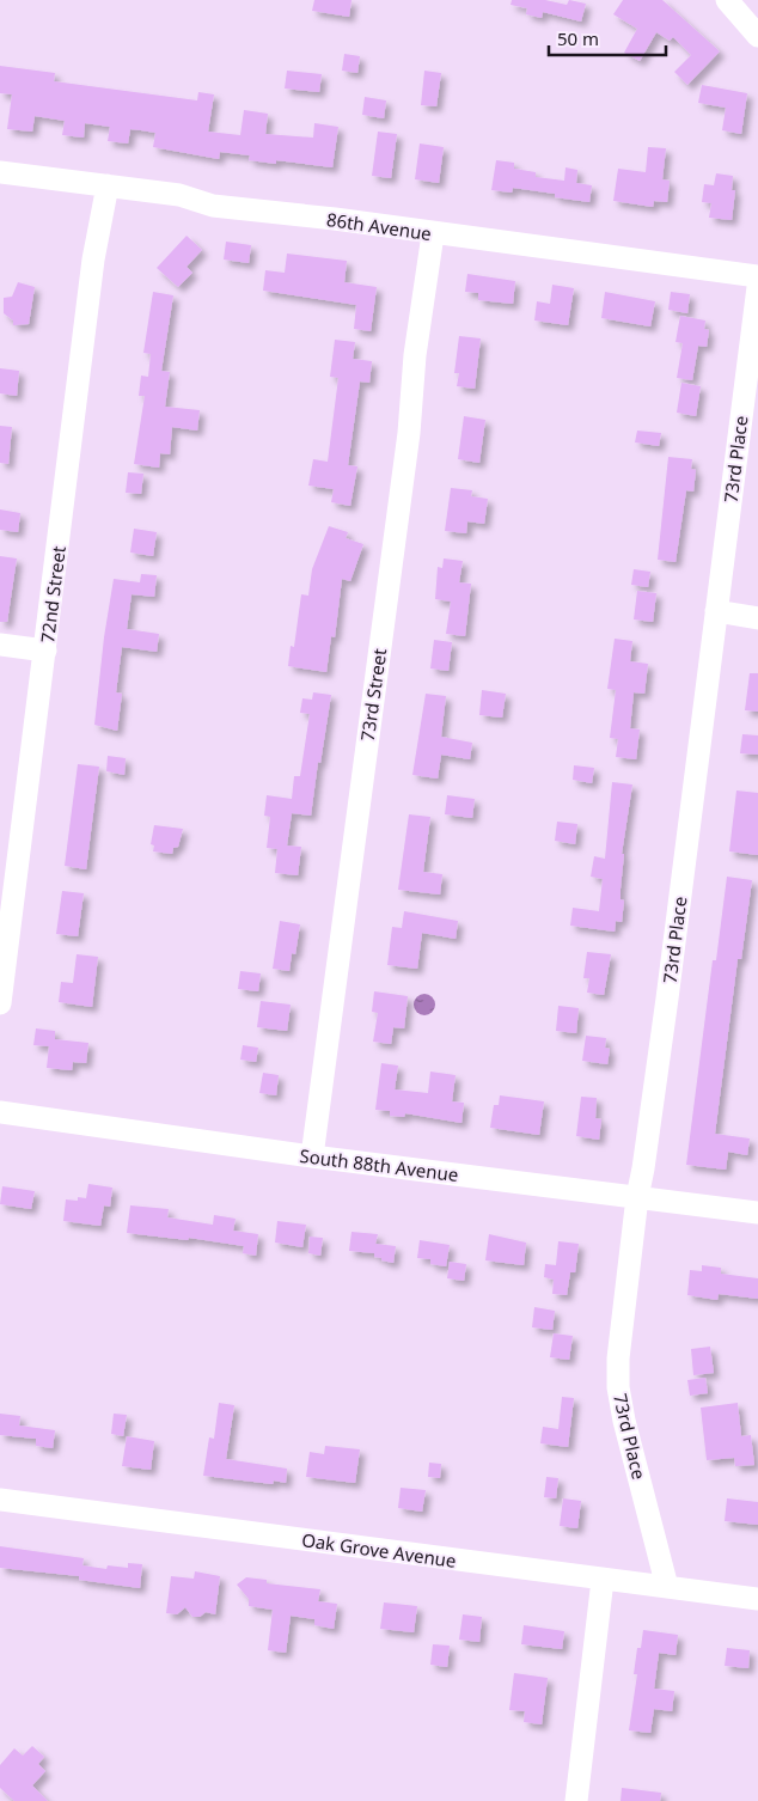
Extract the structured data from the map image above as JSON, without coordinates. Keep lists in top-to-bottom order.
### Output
{
  "streets": {
    "street": [
      "86th Avenue",
      "73rd Place",
      "72nd Street",
      "73rd Street",
      "South 88th Avenue",
      "Oak Grove Avenue"
    ]
  },
  "crossings": [
    ["86th Avenue", "72nd Street"],
    ["86th Avenue", "73rd Street"],
    ["73rd Place", "South 88th Avenue"],
    ["73rd Place", "Oak Grove Avenue"],
    ["73rd Street", "South 88th Avenue"]
  ],
  "scale_bar": "50 m"
}
